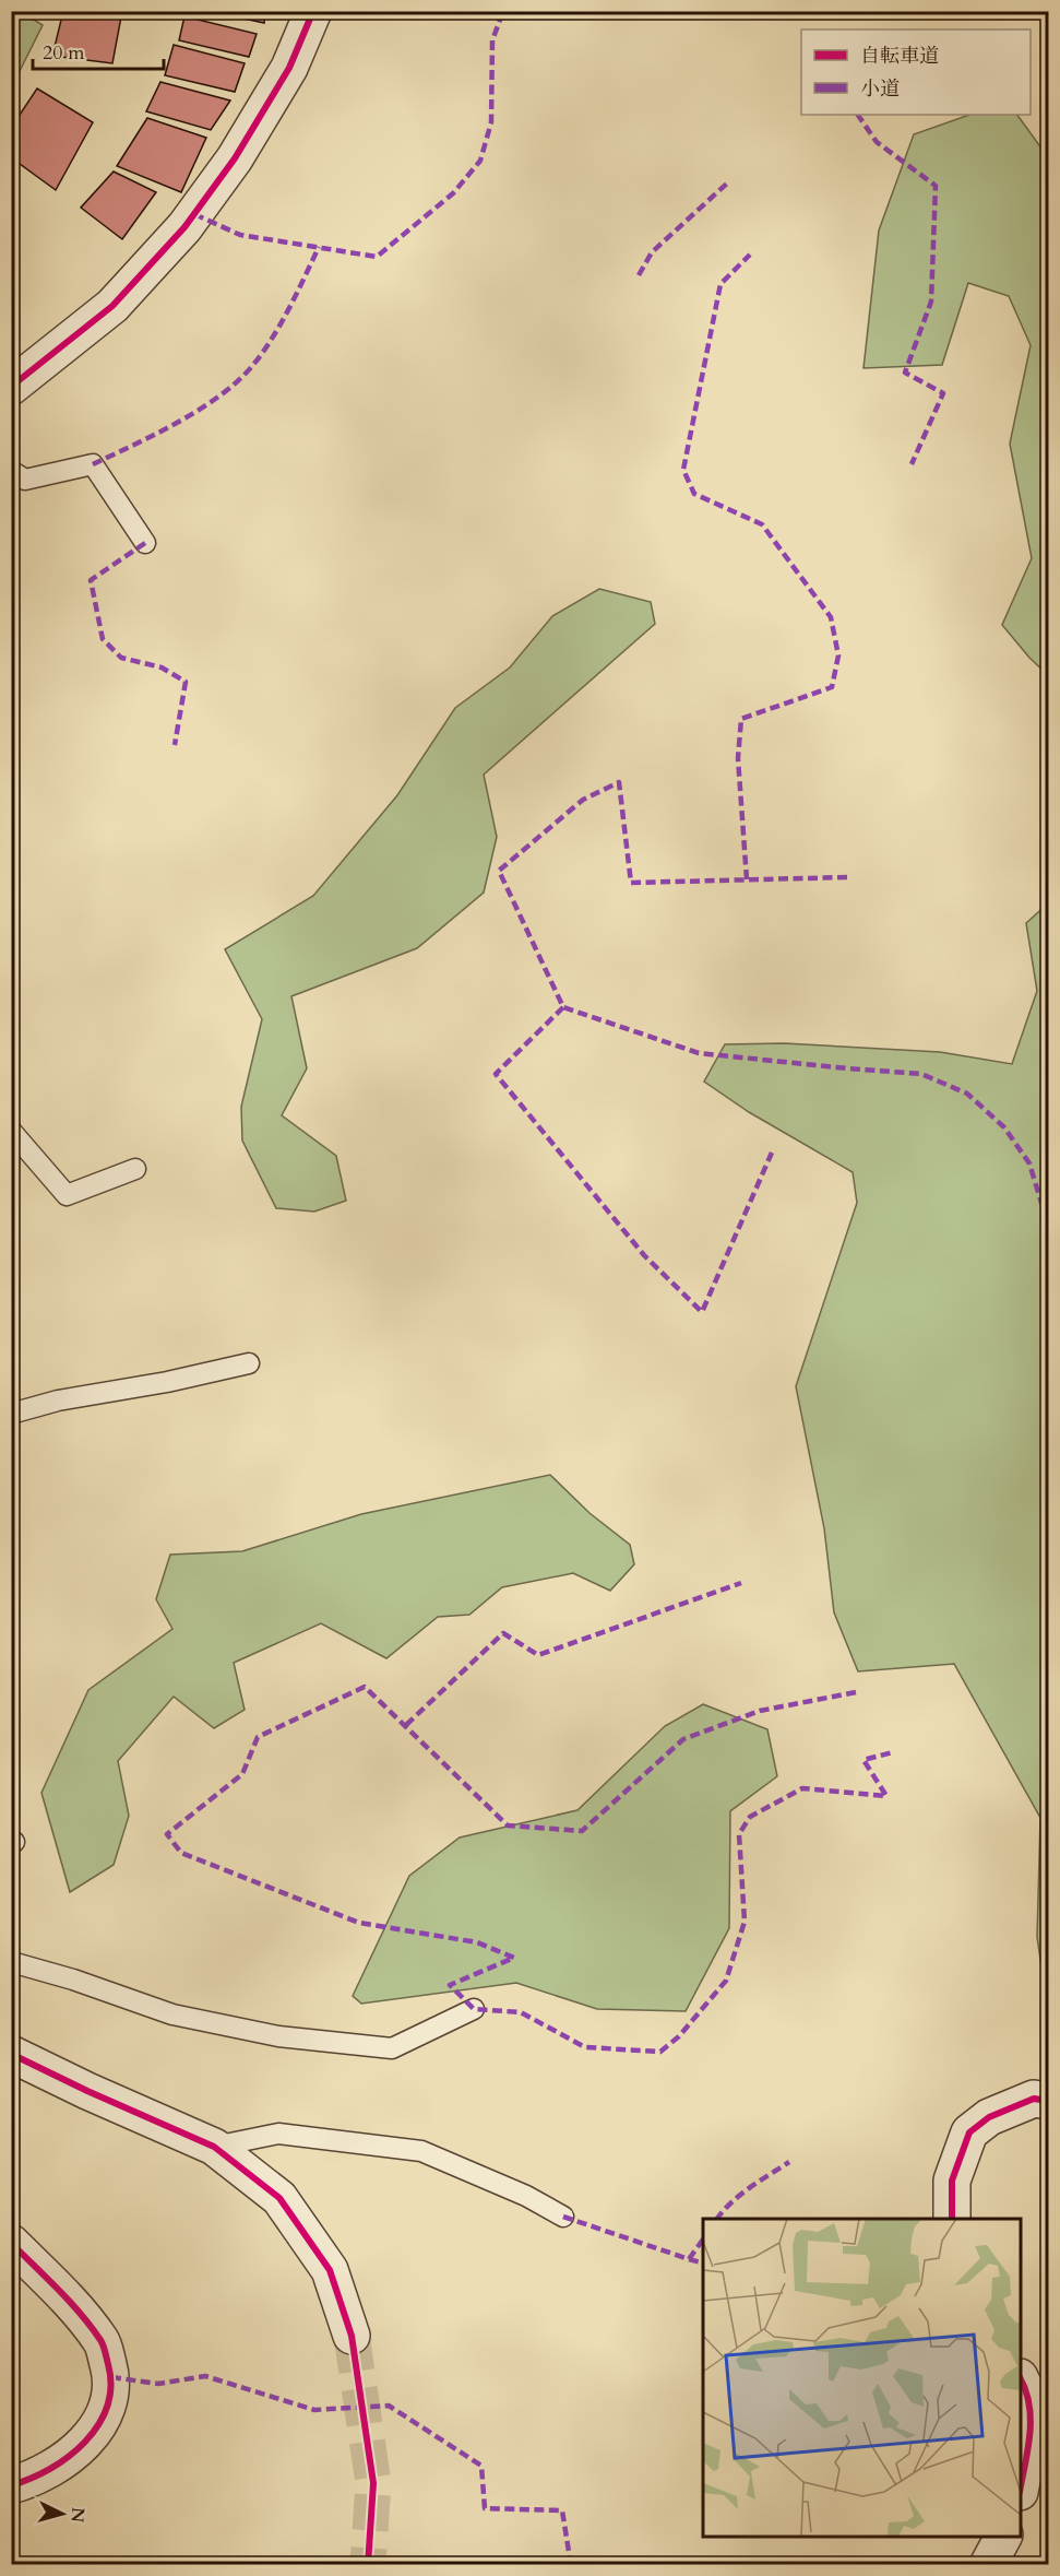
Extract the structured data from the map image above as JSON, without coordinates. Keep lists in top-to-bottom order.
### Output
{
  "legend": ["自転車道", "小道"],
  "scale_bar": "20 m",
  "north": "right"
}
